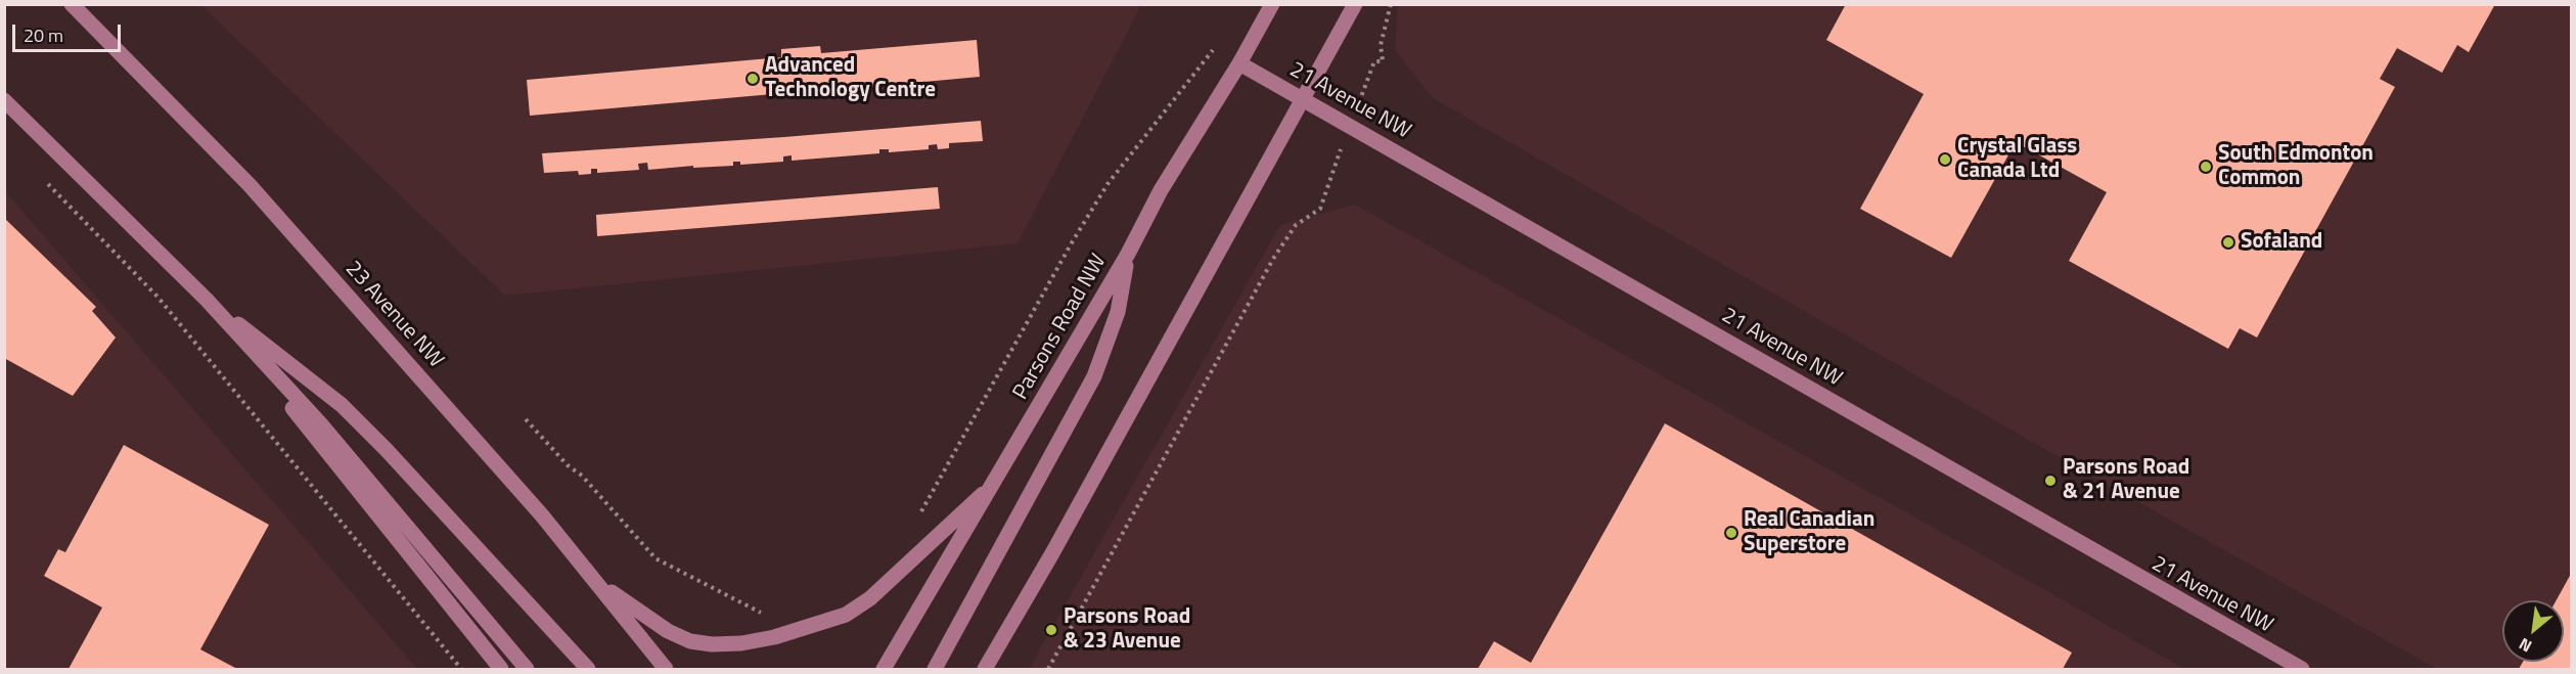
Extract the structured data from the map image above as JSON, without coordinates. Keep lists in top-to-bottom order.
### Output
{
  "streets": {
    "main road": ["21 Avenue NW", "23 Avenue NW", "Parsons Road NW"]
  },
  "crossings": [
    ["21 Avenue NW", "Parsons Road NW"]
  ],
  "places": [
    "Advanced Technology Centre",
    "Crystal Glass Canada Ltd",
    "South Edmonton Common",
    "Sofaland",
    "Parsons Road & 21 Avenue",
    "Real Canadian Superstore",
    "Parsons Road & 23 Avenue"
  ],
  "scale_bar": "20 m",
  "north": "bottom left"
}
